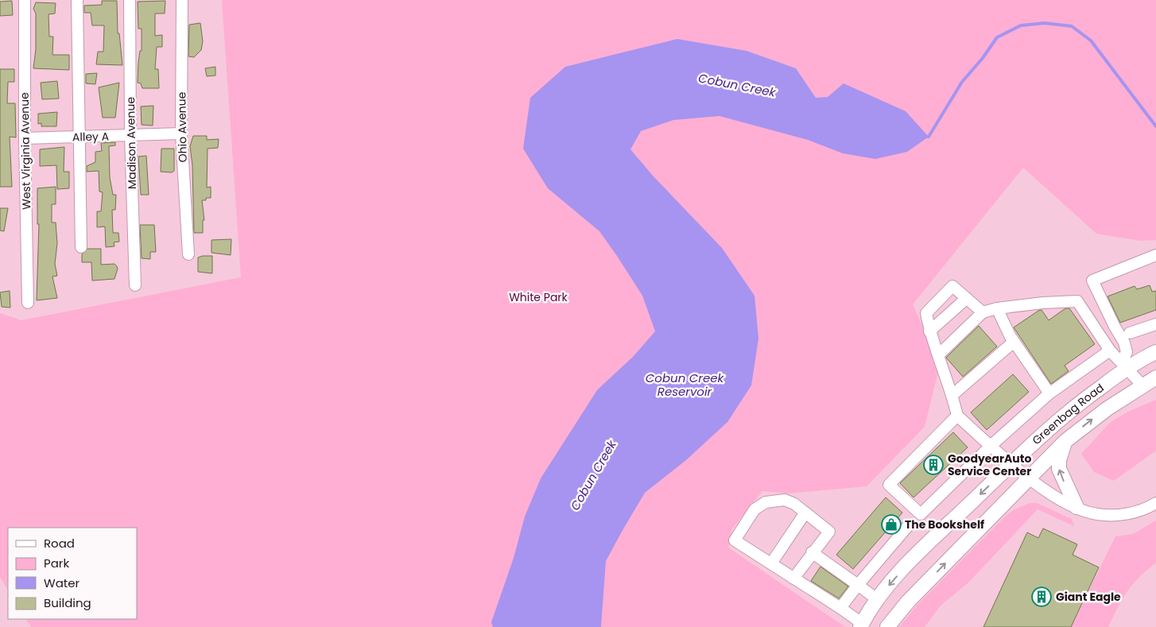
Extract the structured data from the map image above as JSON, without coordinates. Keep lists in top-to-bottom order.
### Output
{
  "streets": {
    "main road": ["Greenbag Road"],
    "street": [
      "Ohio Avenue",
      "Alley A",
      "Madison Avenue",
      "West Virginia Avenue"
    ]
  },
  "crossings": [
    ["Ohio Avenue", "Alley A"],
    ["Alley A", "Madison Avenue"],
    ["Alley A", "West Virginia Avenue"]
  ],
  "water": ["Cobun Creek", "Cobun Creek Reservoir"],
  "parks": ["White Park"],
  "places": {
    "building": ["GoodyearAuto Service Center", "Giant Eagle"],
    "shop": ["The Bookshelf"]
  },
  "legend": [
    "Road",
    "Park",
    "Water",
    "Building"
  ]
}
